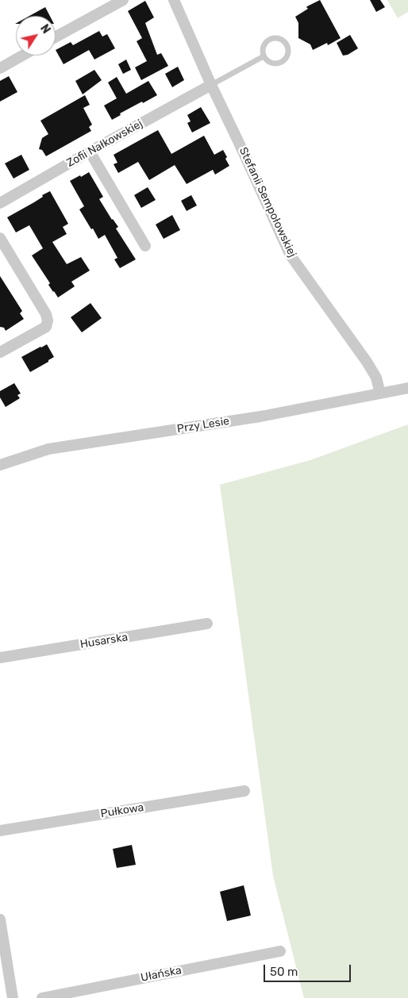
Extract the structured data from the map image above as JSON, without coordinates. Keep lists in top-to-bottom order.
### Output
{
  "streets": {
    "street": [
      "Zofii Nałkowskiej",
      "Stefanii Sempołowskiej",
      "Przy Lesie",
      "Husarska",
      "Pułkowa",
      "Ułańska"
    ]
  },
  "crossings": [
    ["Zofii Nałkowskiej", "Stefanii Sempołowskiej"],
    ["Stefanii Sempołowskiej", "Przy Lesie"]
  ],
  "scale_bar": "50 m",
  "north": "top right"
}
